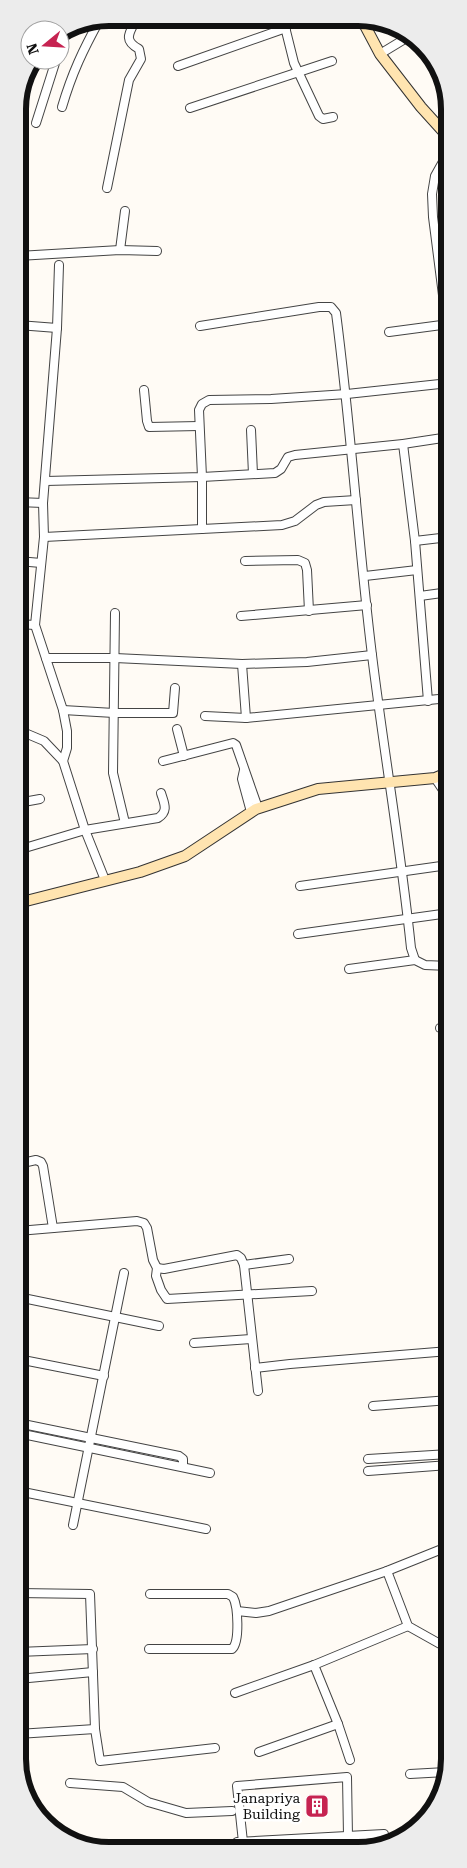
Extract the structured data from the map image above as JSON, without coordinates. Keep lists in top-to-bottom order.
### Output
{
  "places": {
    "building": ["Janapriya Building"]
  },
  "north": "left"
}
